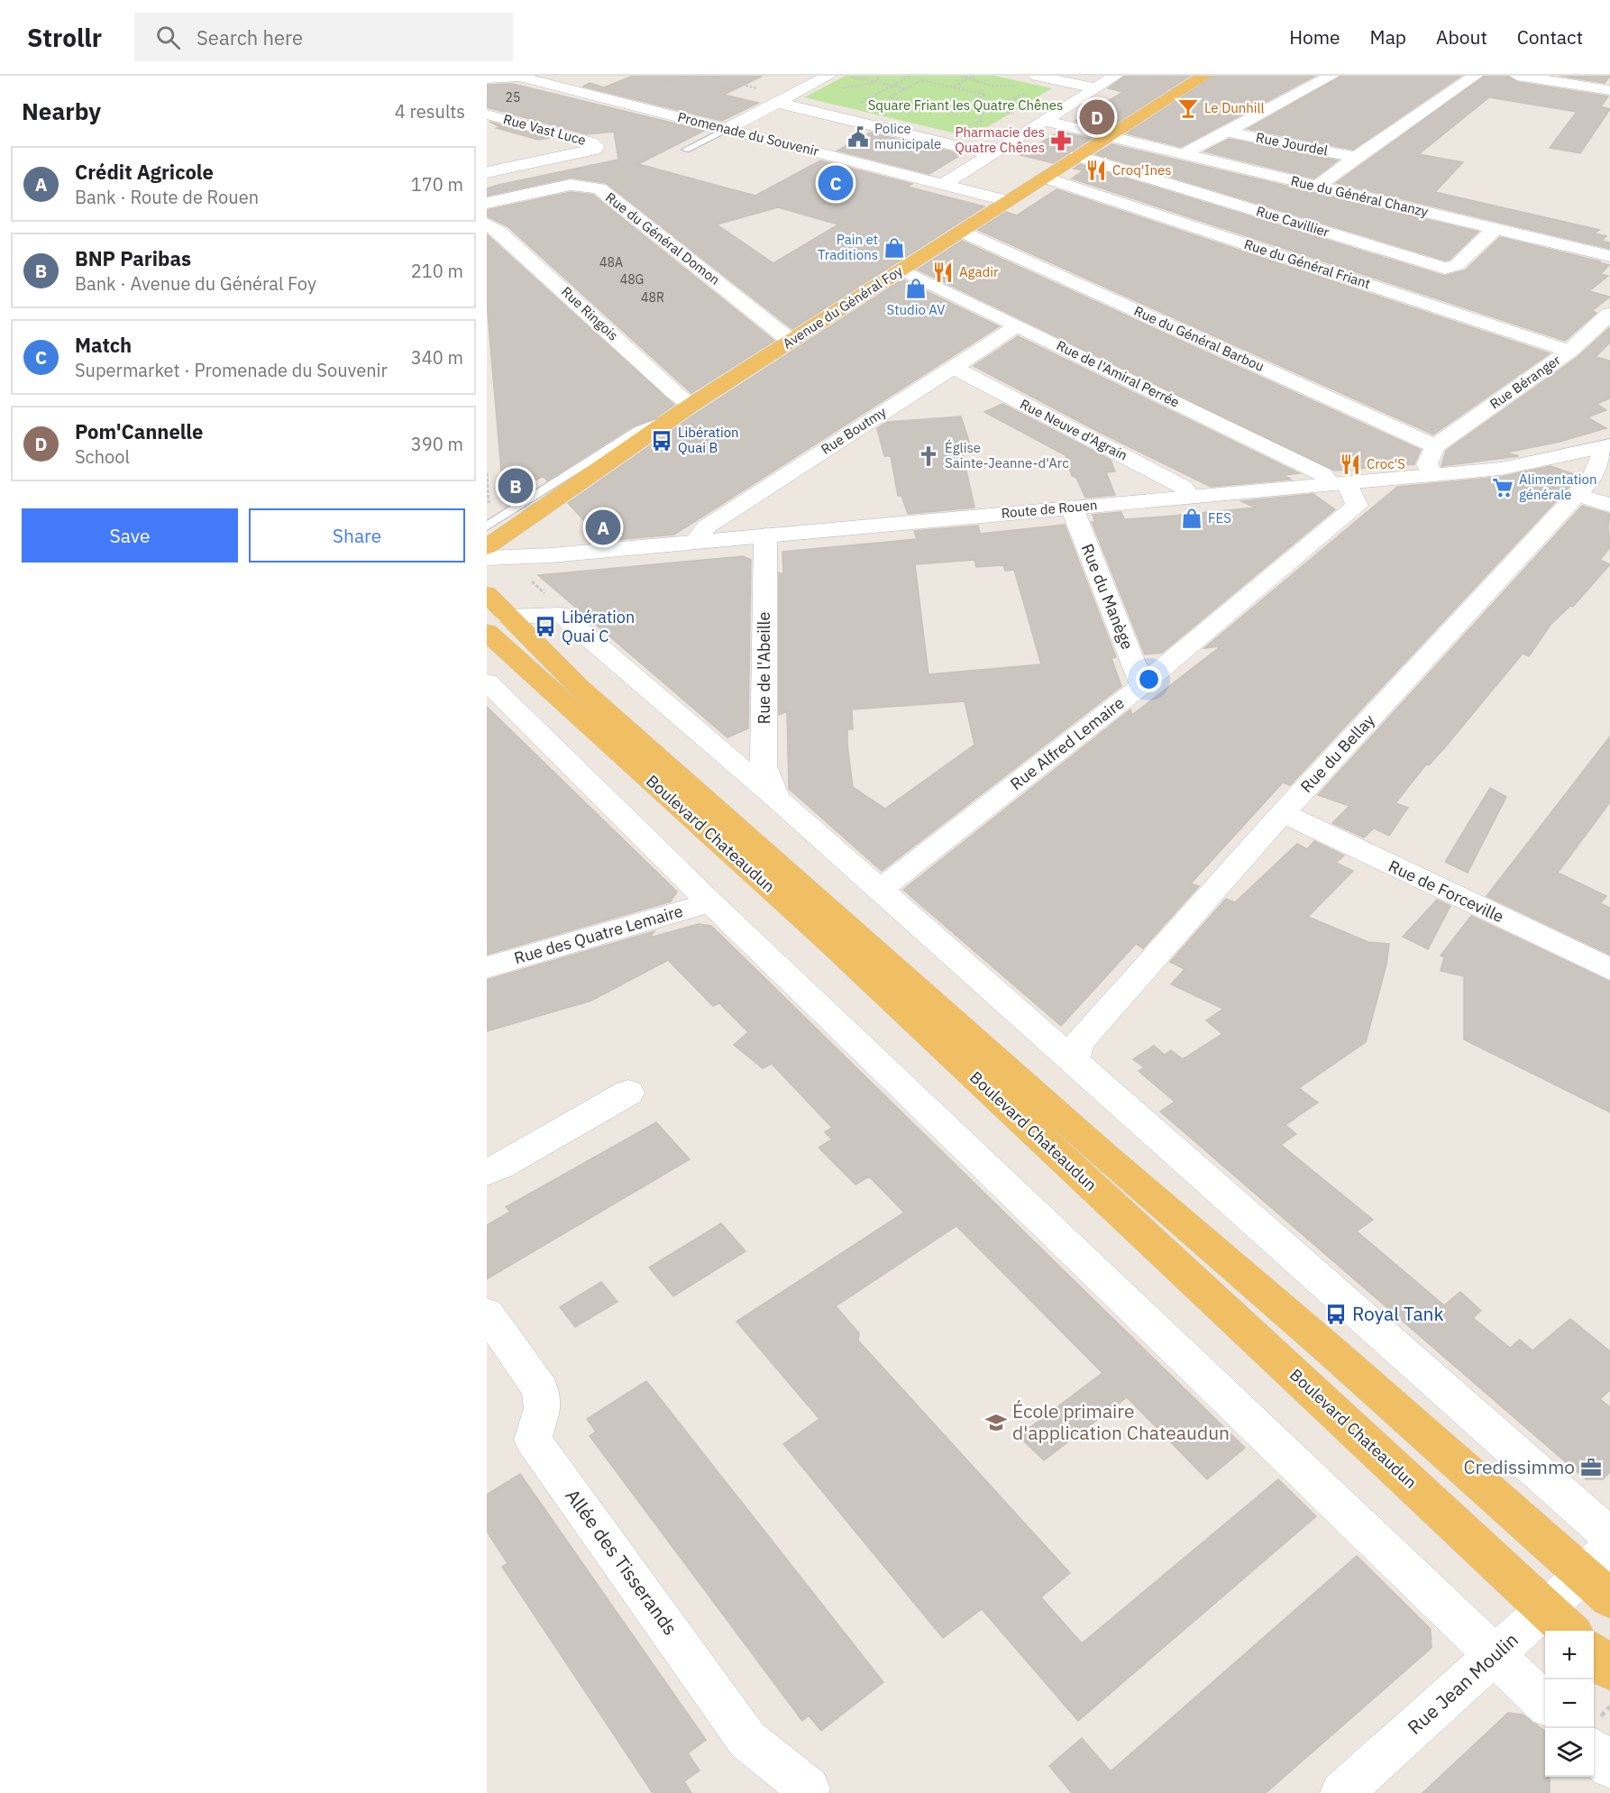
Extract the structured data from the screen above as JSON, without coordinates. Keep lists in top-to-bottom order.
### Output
{
  "streets": {
    "main road": ["Avenue du Général Foy", "Boulevard Chateaudun"],
    "street": [
      "Rue Vast Luce",
      "Promenade du Souvenir",
      "Rue Jourdel",
      "Rue du Général Chanzy",
      "Rue Cavillier",
      "Rue du Général Domon",
      "Rue du Général Friant",
      "Rue Ringois",
      "Rue du Général Barbou",
      "Rue de l'Amiral Perrée",
      "Rue Béranger",
      "Rue Neuve d'Agrain",
      "Rue Boutmy",
      "Route de Rouen",
      "Rue du Manège",
      "Rue de l'Abeille",
      "Rue Alfred Lemaire",
      "Rue du Bellay",
      "Rue de Forceville",
      "Rue des Quatre Lemaire",
      "Allée des Tisserands",
      "Rue Jean Moulin"
    ]
  },
  "crossings": [
    ["Promenade du Souvenir", "Avenue du Général Foy"],
    ["Rue du Général Chanzy", "Rue Cavillier"],
    ["Rue du Général Chanzy", "Avenue du Général Foy"],
    ["Rue Cavillier", "Avenue du Général Foy"],
    ["Rue du Général Domon", "Avenue du Général Foy"],
    ["Rue du Général Friant", "Avenue du Général Foy"],
    ["Rue du Général Friant", "Rue Béranger"],
    ["Avenue du Général Foy", "Rue Ringois"],
    ["Avenue du Général Foy", "Rue du Général Barbou"],
    ["Avenue du Général Foy", "Rue de l'Amiral Perrée"],
    ["Rue du Général Barbou", "Rue Béranger"],
    ["Rue de l'Amiral Perrée", "Rue Boutmy"],
    ["Rue de l'Amiral Perrée", "Route de Rouen"],
    ["Rue de l'Amiral Perrée", "Rue Alfred Lemaire"],
    ["Rue Neuve d'Agrain", "Rue Boutmy"],
    ["Rue Neuve d'Agrain", "Route de Rouen"],
    ["Rue Boutmy", "Route de Rouen"],
    ["Route de Rouen", "Rue du Manège"],
    ["Route de Rouen", "Rue de l'Abeille"],
    ["Route de Rouen", "Rue Alfred Lemaire"],
    ["Route de Rouen", "Rue du Bellay"],
    ["Rue du Manège", "Rue Alfred Lemaire"],
    ["Rue du Bellay", "Rue de Forceville"],
    ["Boulevard Chateaudun", "Rue Jean Moulin"]
  ],
  "parks": ["Square Friant les Quatre Chênes"],
  "places": {
    "bar": ["Le Dunhill"],
    "public building": ["Police municipale"],
    "pharmacy": ["Pharmacie des Quatre Chênes"],
    "restaurant": ["Croq'Ines", "Agadir", "Croc'S"],
    "shop": ["Pain et Traditions", "Studio AV", "FES"],
    "bus stop": ["Libération Quai B", "Libération Quai C", "Royal Tank"],
    "church": ["Église Sainte-Jeanne-d'Arc"],
    "supermarket": ["Alimentation générale"],
    "school or university": ["École primaire d'application Chateaudun"],
    "office": ["Credissimmo"]
  },
  "house_numbers": [
    "25",
    "48A",
    "48G",
    "48R"
  ],
  "page": {
    "header": "Strollr",
    "search": "Search here",
    "nav": [
      "Home",
      "Map",
      "About",
      "Contact"
    ],
    "heading": ["Nearby", "4 results"],
    "pins": [
      "D",
      "C",
      "B",
      "A"
    ],
    "list": [
      {
        "mark": "A",
        "name": "Crédit Agricole",
        "note": "Bank · Route de Rouen",
        "value": "170 m"
      },
      {
        "mark": "B",
        "name": "BNP Paribas",
        "note": "Bank · Avenue du Général Foy",
        "value": "210 m"
      },
      {
        "mark": "C",
        "name": "Match",
        "note": "Supermarket · Promenade du Souvenir",
        "value": "340 m"
      },
      {
        "mark": "D",
        "name": "Pom'Cannelle",
        "note": "School",
        "value": "390 m"
      }
    ],
    "buttons": ["Save", "Share"],
    "map_buttons": ["+", "−"]
  }
}
